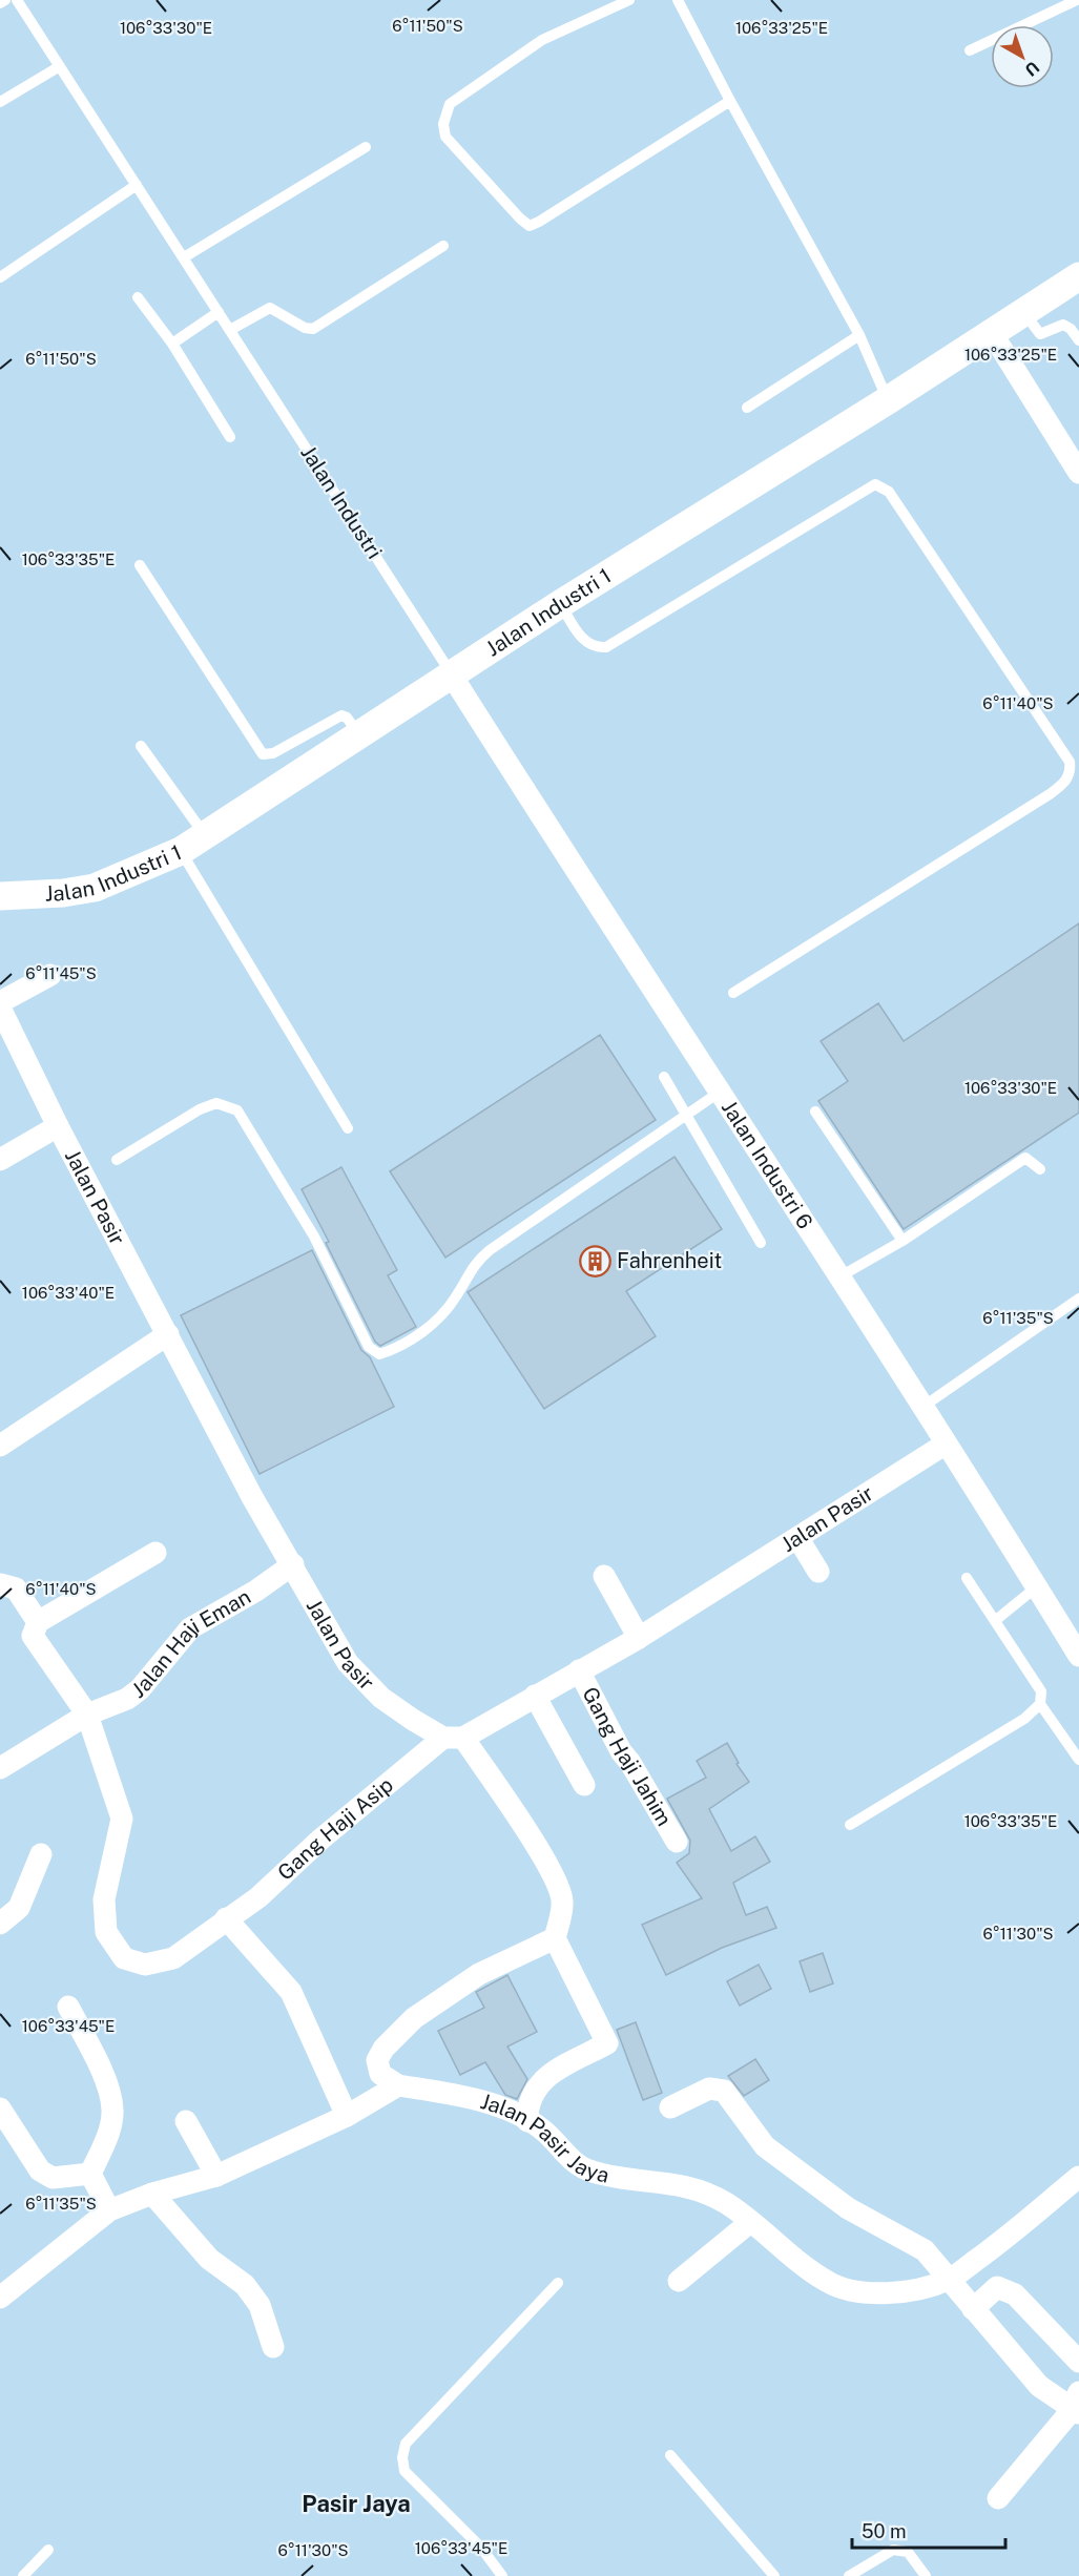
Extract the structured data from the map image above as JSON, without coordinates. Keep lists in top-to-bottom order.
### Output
{
  "streets": {
    "street": [
      "Jalan Industri 1",
      "Jalan Industri 6",
      "Jalan Pasir",
      "Jalan Haji Eman",
      "Gang Haji Jahim",
      "Gang Haji Asip",
      "Jalan Pasir Jaya"
    ],
    "lane": ["Jalan Industri"]
  },
  "crossings": [
    ["Jalan Industri", "Jalan Industri 1"],
    ["Jalan Industri", "Jalan Industri 6"],
    ["Jalan Industri 1", "Jalan Industri 6"],
    ["Jalan Industri 6", "Jalan Pasir"],
    ["Jalan Pasir", "Jalan Haji Eman"],
    ["Jalan Pasir", "Gang Haji Jahim"],
    ["Jalan Pasir", "Gang Haji Asip"],
    ["Jalan Haji Eman", "Gang Haji Asip"]
  ],
  "districts": ["Pasir Jaya"],
  "places": {
    "building": ["Fahrenheit"]
  },
  "scale_bar": "50 m",
  "north": "bottom right",
  "coordinates": [
    "6°11'50\"S",
    "106°33'30\"E",
    "106°33'25\"E",
    "106°33'35\"E",
    "6°11'40\"S",
    "6°11'45\"S",
    "106°33'40\"E",
    "6°11'35\"S",
    "6°11'30\"S",
    "106°33'45\"E"
  ]
}
